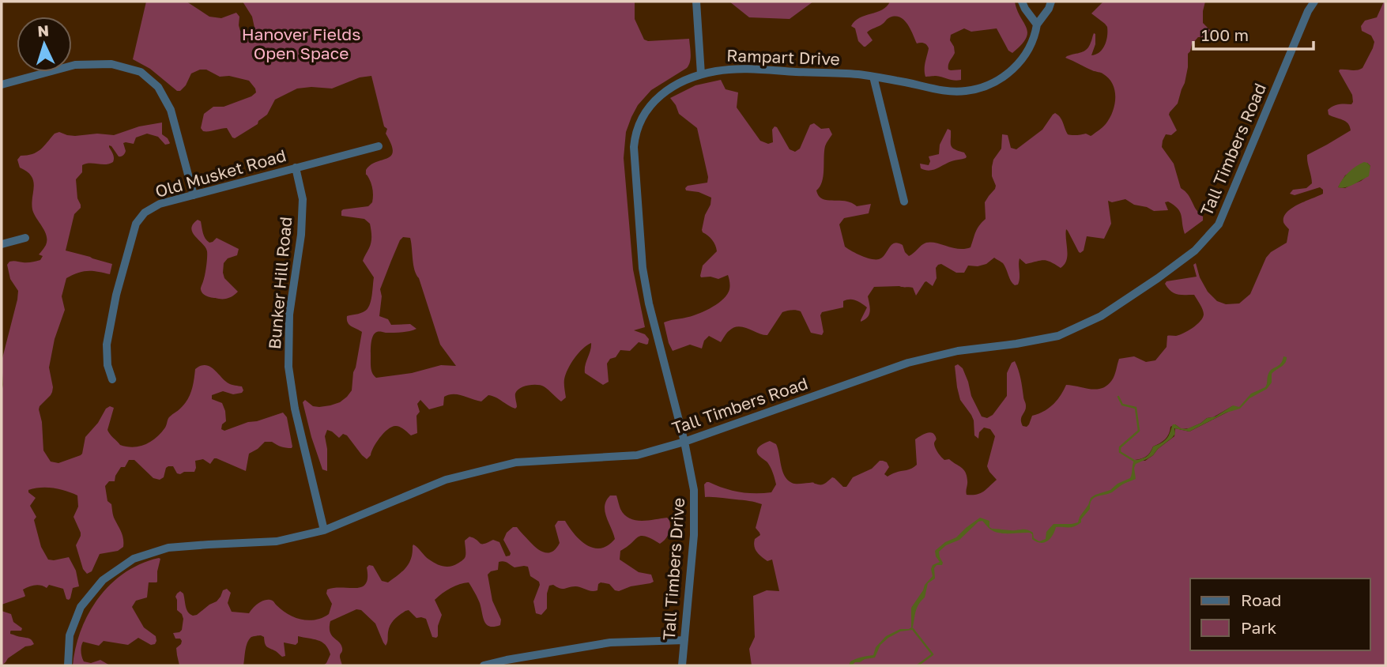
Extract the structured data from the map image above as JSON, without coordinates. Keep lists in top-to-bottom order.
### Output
{
  "streets": {
    "street": [
      "Rampart Drive",
      "Tall Timbers Road",
      "Old Musket Road",
      "Bunker Hill Road",
      "Tall Timbers Drive"
    ]
  },
  "crossings": [
    ["Rampart Drive", "Tall Timbers Road"],
    ["Rampart Drive", "Tall Timbers Drive"],
    ["Tall Timbers Road", "Bunker Hill Road"],
    ["Tall Timbers Road", "Tall Timbers Drive"],
    ["Old Musket Road", "Bunker Hill Road"]
  ],
  "parks": ["Hanover Fields Open Space"],
  "legend": ["Road", "Park"],
  "scale_bar": "100 m",
  "north": "top"
}
